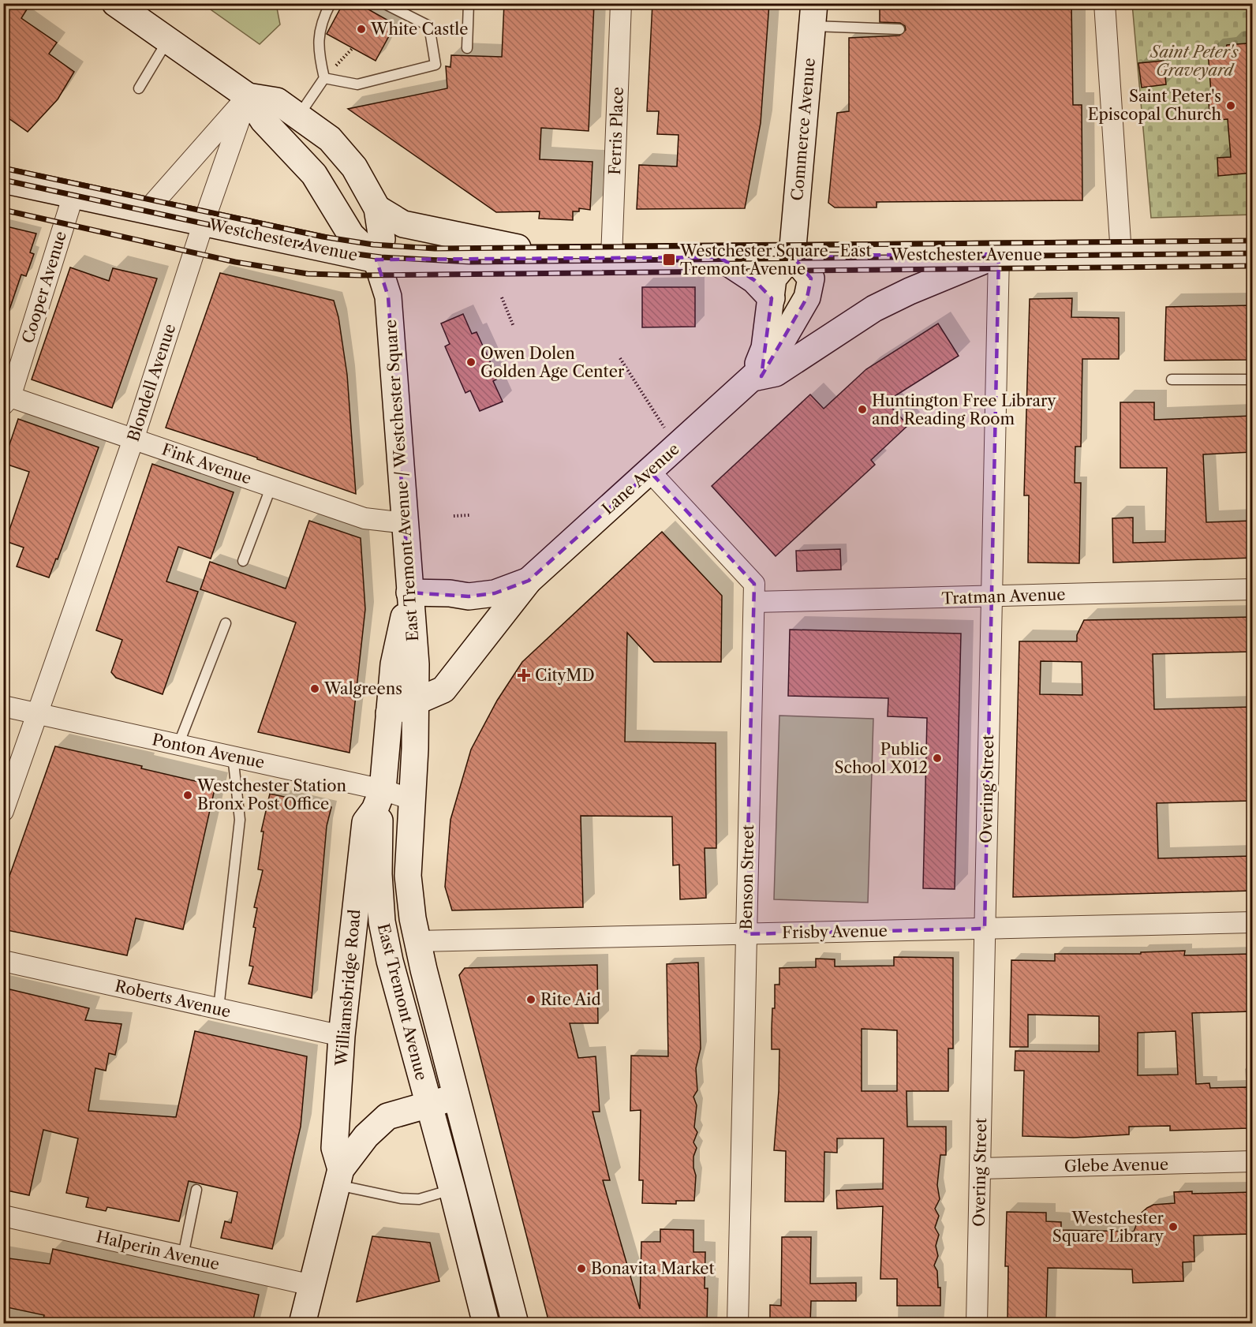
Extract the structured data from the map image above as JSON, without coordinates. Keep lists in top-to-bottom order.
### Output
{
  "streets": {
    "main road": [
      "Commerce Avenue",
      "Westchester Avenue",
      "Lane Avenue",
      "East Tremont Avenue / Westchester Square",
      "Williamsbridge Road",
      "East Tremont Avenue"
    ],
    "street": [
      "Ferris Place",
      "Cooper Avenue",
      "Blondell Avenue",
      "Fink Avenue",
      "Tratman Avenue",
      "Ponton Avenue",
      "Overing Street",
      "Benson Street",
      "Frisby Avenue",
      "Roberts Avenue",
      "Glebe Avenue",
      "Halperin Avenue"
    ]
  },
  "crossings": [
    ["Commerce Avenue", "Westchester Avenue"],
    ["Commerce Avenue", "Lane Avenue"],
    ["Ferris Place", "Westchester Avenue"],
    ["Westchester Avenue", "Cooper Avenue"],
    ["Westchester Avenue", "Blondell Avenue"],
    ["Westchester Avenue", "Lane Avenue"],
    ["Westchester Avenue", "East Tremont Avenue / Westchester Square"],
    ["Westchester Avenue", "Overing Street"],
    ["Cooper Avenue", "Fink Avenue"],
    ["Blondell Avenue", "Fink Avenue"],
    ["Blondell Avenue", "Ponton Avenue"],
    ["Fink Avenue", "East Tremont Avenue / Westchester Square"],
    ["Lane Avenue", "East Tremont Avenue / Westchester Square"],
    ["Lane Avenue", "Benson Street"],
    ["Lane Avenue", "East Tremont Avenue"],
    ["East Tremont Avenue / Westchester Square", "East Tremont Avenue"],
    ["Tratman Avenue", "Overing Street"],
    ["Tratman Avenue", "Benson Street"],
    ["Ponton Avenue", "Williamsbridge Road"],
    ["Ponton Avenue", "East Tremont Avenue"],
    ["Overing Street", "Frisby Avenue"],
    ["Overing Street", "Glebe Avenue"],
    ["Benson Street", "Frisby Avenue"],
    ["Frisby Avenue", "East Tremont Avenue"],
    ["Williamsbridge Road", "Roberts Avenue"],
    ["Williamsbridge Road", "East Tremont Avenue"],
    ["Williamsbridge Road", "Halperin Avenue"]
  ],
  "parks": ["Saint Peter's Graveyard"],
  "places": {
    "other": [
      "White Castle",
      "Saint Peter's Episcopal Church",
      "Owen Dolen Golden Age Center",
      "Huntington Free Library and Reading Room",
      "Walgreens",
      "Public School X012",
      "Westchester Station Bronx Post Office",
      "Rite Aid",
      "Westchester Square Library",
      "Bonavita Market"
    ],
    "transit": ["Westchester Square–East Tremont Avenue"],
    "health": ["CityMD"]
  }
}
